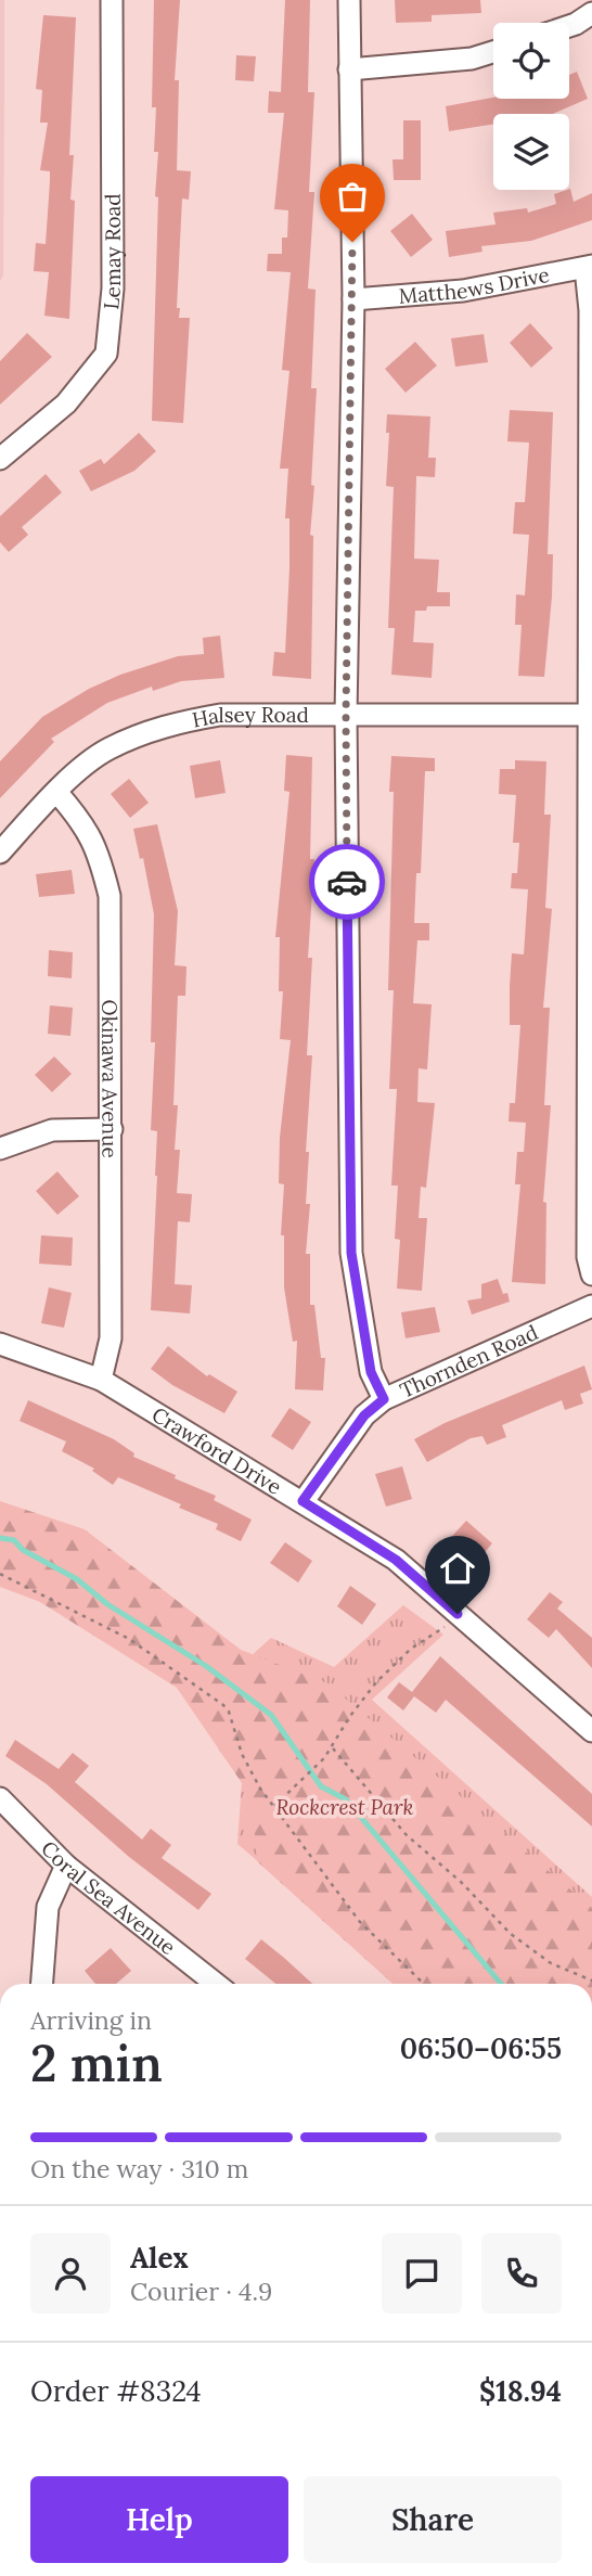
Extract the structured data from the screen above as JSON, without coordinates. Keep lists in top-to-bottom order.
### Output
{
  "streets": {
    "street": [
      "Lemay Road",
      "Matthews Drive",
      "Halsey Road",
      "Okinawa Avenue",
      "Thornden Road",
      "Crawford Drive",
      "Coral Sea Avenue"
    ]
  },
  "crossings": [
    ["Halsey Road", "Okinawa Avenue"],
    ["Okinawa Avenue", "Crawford Drive"],
    ["Thornden Road", "Crawford Drive"]
  ],
  "parks": ["Rockcrest Park"],
  "page": {
    "heading": ["2 min", "Arriving in", "06:50–06:55"],
    "panel": [
      "Alex",
      "Courier · 4.9",
      "Order #8324",
      "$18.94"
    ],
    "bar": "On the way · 310 m",
    "buttons": ["Help", "Share"]
  }
}
